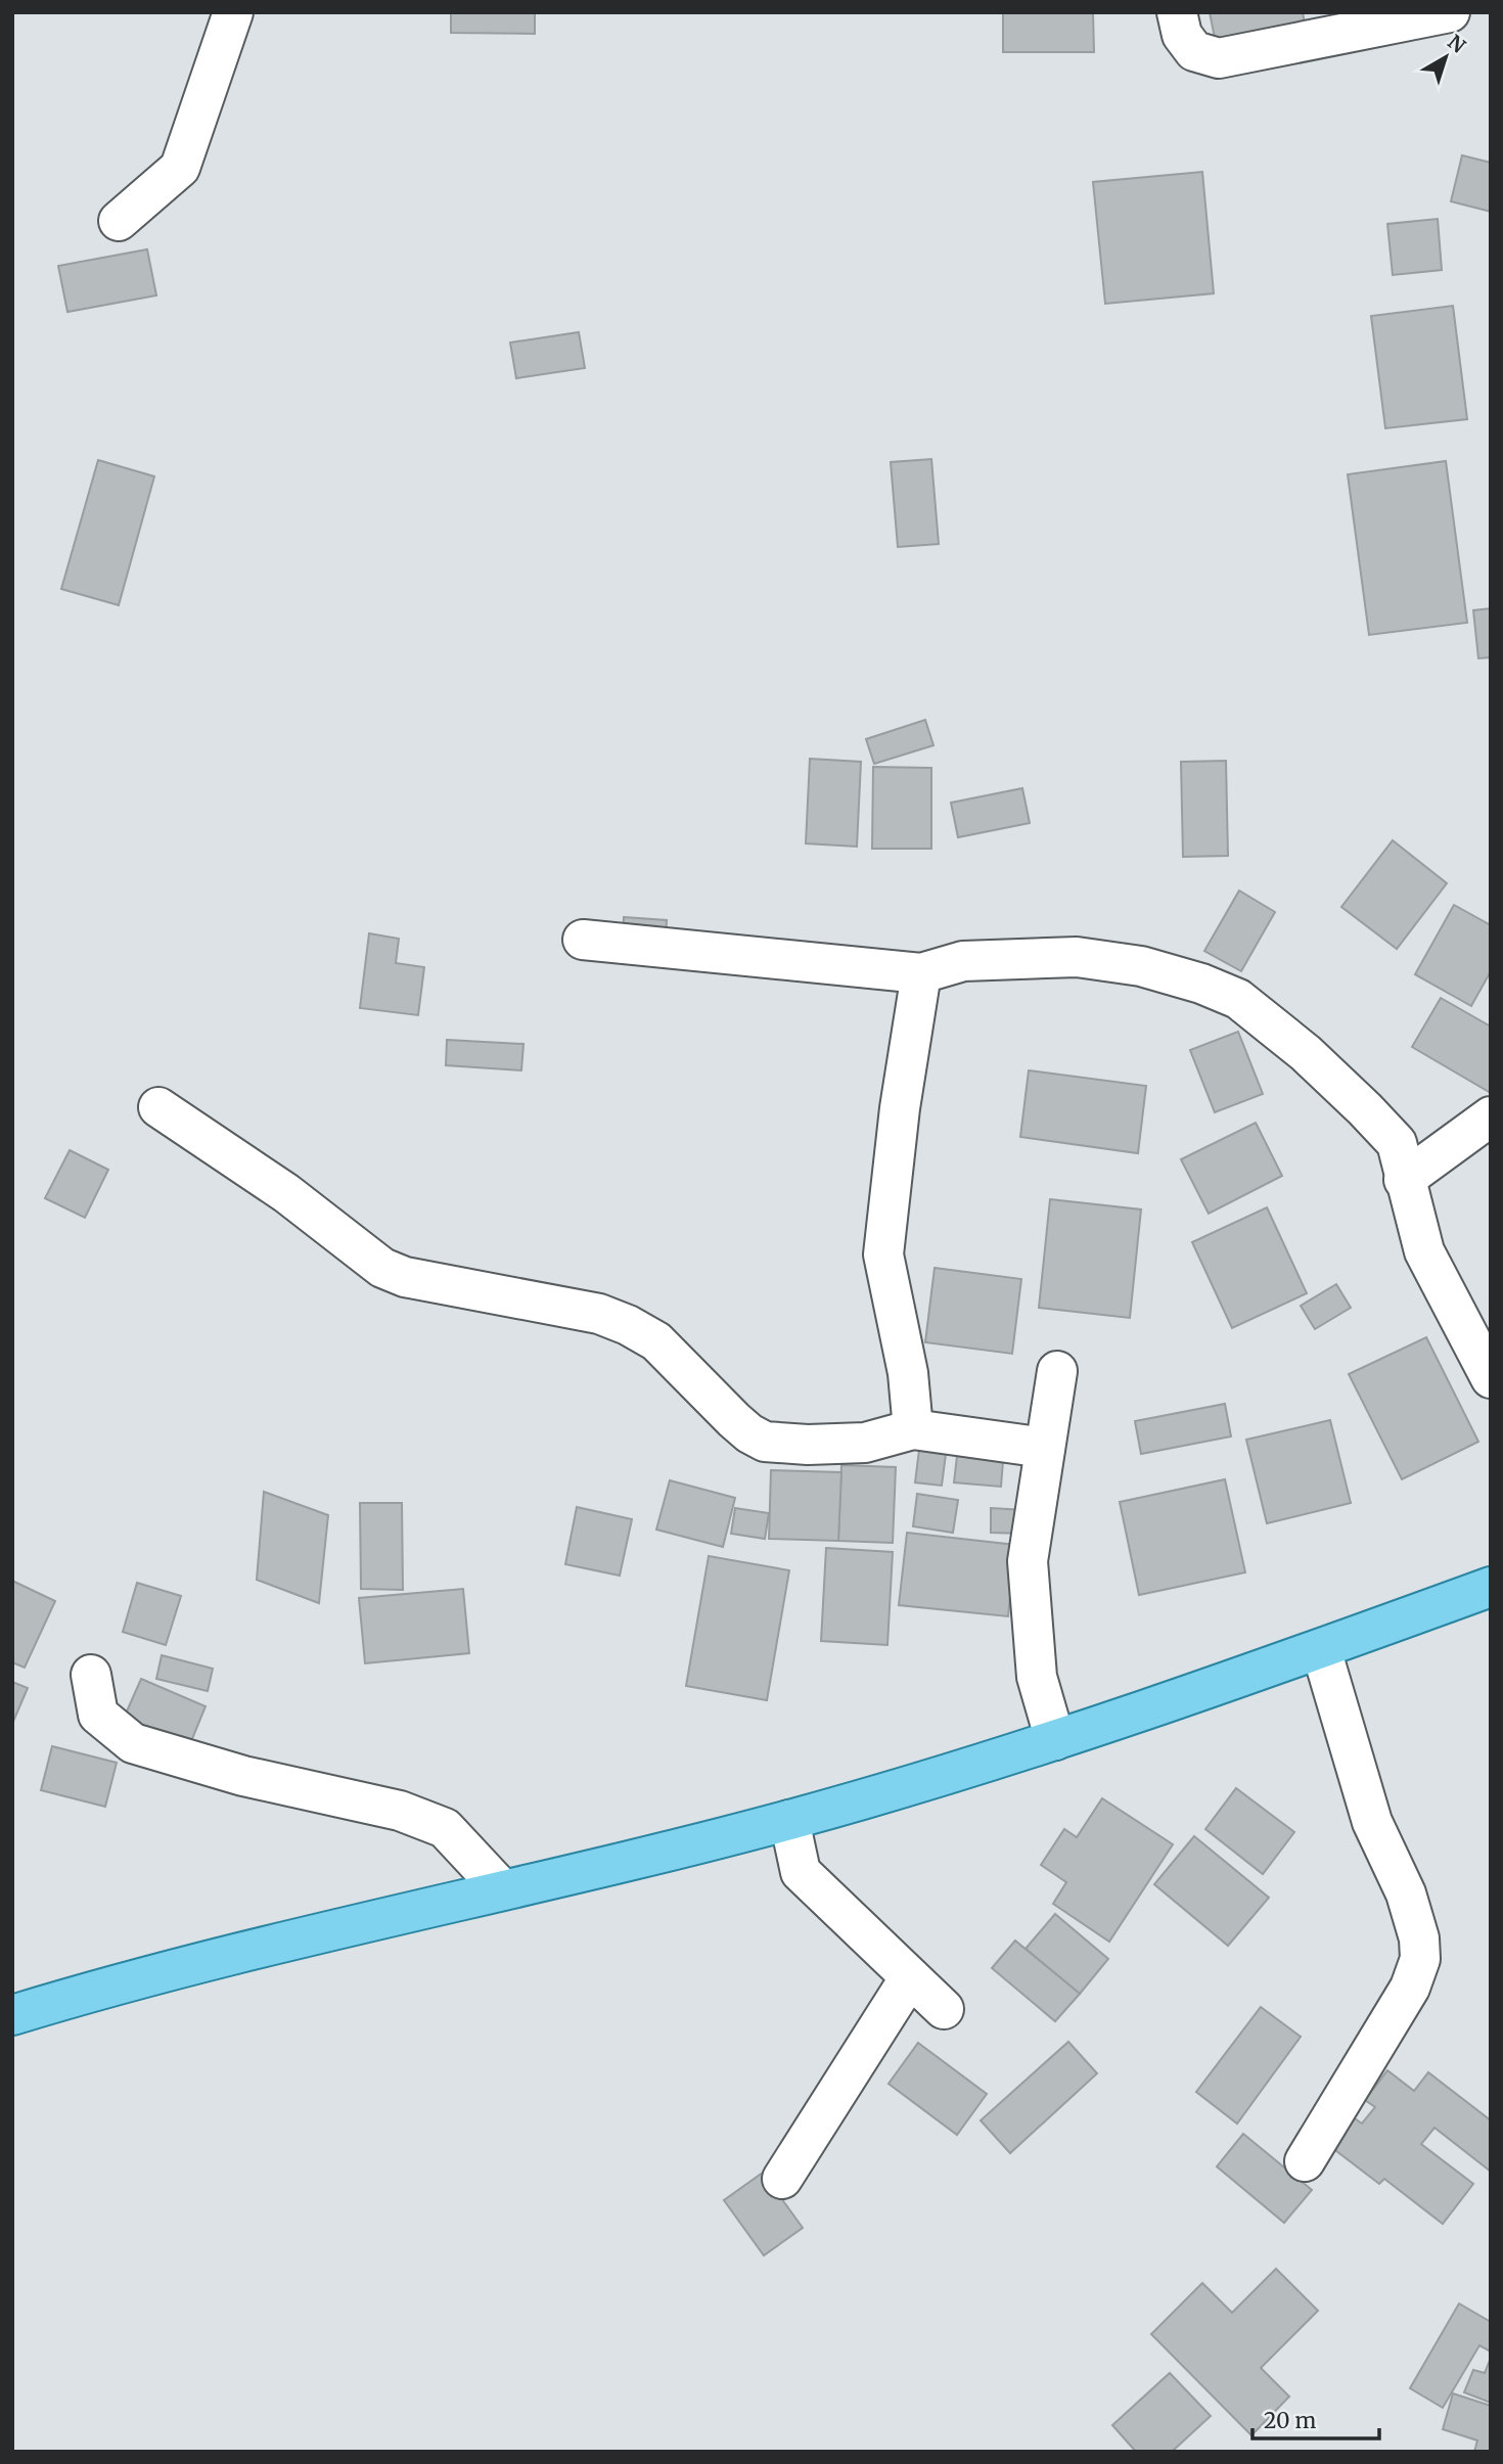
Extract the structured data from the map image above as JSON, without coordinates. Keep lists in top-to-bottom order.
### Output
{
  "scale_bar": "20 m",
  "north": "top right"
}
